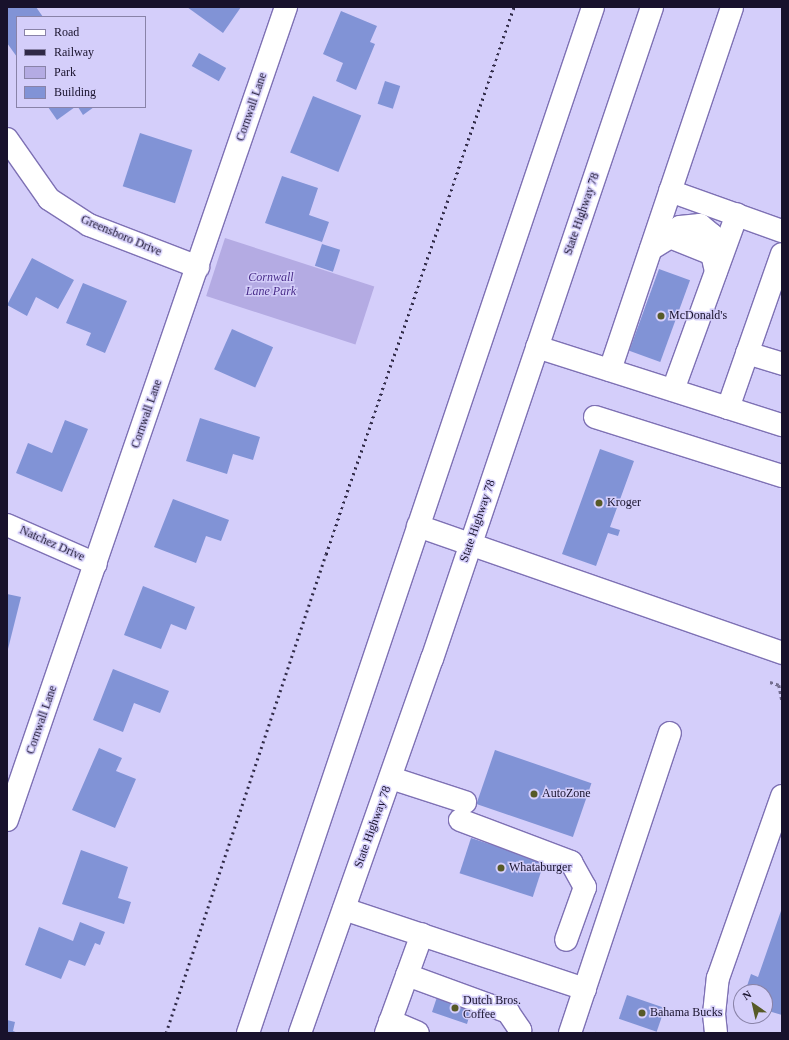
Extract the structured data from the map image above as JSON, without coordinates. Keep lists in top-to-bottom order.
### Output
{
  "streets": {
    "main road": [
      "Cornwall Lane",
      "State Highway 78",
      "Greensboro Drive",
      "Natchez Drive"
    ]
  },
  "crossings": [
    ["Cornwall Lane", "Greensboro Drive"],
    ["Cornwall Lane", "Natchez Drive"]
  ],
  "parks": ["Cornwall Lane Park"],
  "places": [
    "McDonald's",
    "Kroger",
    "AutoZone",
    "Whataburger",
    "Dutch Bros. Coffee",
    "Bahama Bucks"
  ],
  "legend": [
    "Road",
    "Railway",
    "Park",
    "Building"
  ],
  "north": "top left"
}
